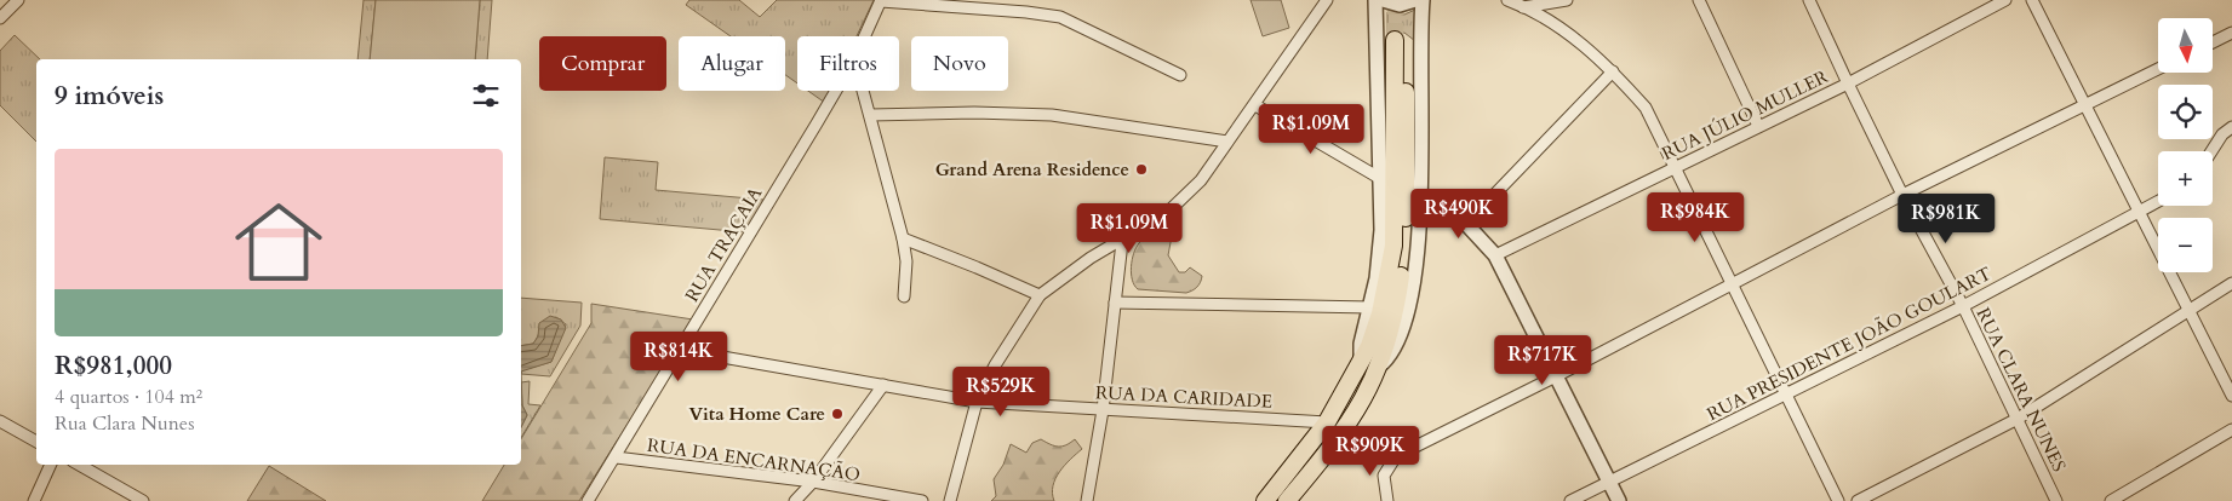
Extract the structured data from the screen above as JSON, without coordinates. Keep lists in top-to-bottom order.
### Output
{
  "streets": {
    "street": [
      "RUA JÚLIO MULLER",
      "RUA TRAÇAIA",
      "RUA PRESIDENTE JOÃO GOULART",
      "RUA CLARA NUNES",
      "RUA DA CARIDADE",
      "RUA DA ENCARNAÇÃO"
    ]
  },
  "crossings": [
    ["RUA JÚLIO MULLER", "RUA CLARA NUNES"],
    ["RUA TRAÇAIA", "RUA DA CARIDADE"],
    ["RUA TRAÇAIA", "RUA DA ENCARNAÇÃO"],
    ["RUA PRESIDENTE JOÃO GOULART", "RUA CLARA NUNES"]
  ],
  "places": ["Grand Arena Residence", "Vita Home Care"],
  "north": "bottom",
  "page": {
    "map_buttons": ["+", "−"],
    "chip": [
      "Comprar",
      "Alugar",
      "Filtros",
      "Novo"
    ],
    "heading": "9 imóveis",
    "price": [
      "R$1.09M",
      "R$490K",
      "R$984K",
      "R$981K",
      "R$1.09M",
      "R$814K",
      "R$717K",
      "R$529K",
      "R$909K"
    ],
    "list": [
      {
        "name": "R$981,000",
        "note": "4 quartos · 104 m² · Rua Clara Nunes"
      }
    ]
  }
}
